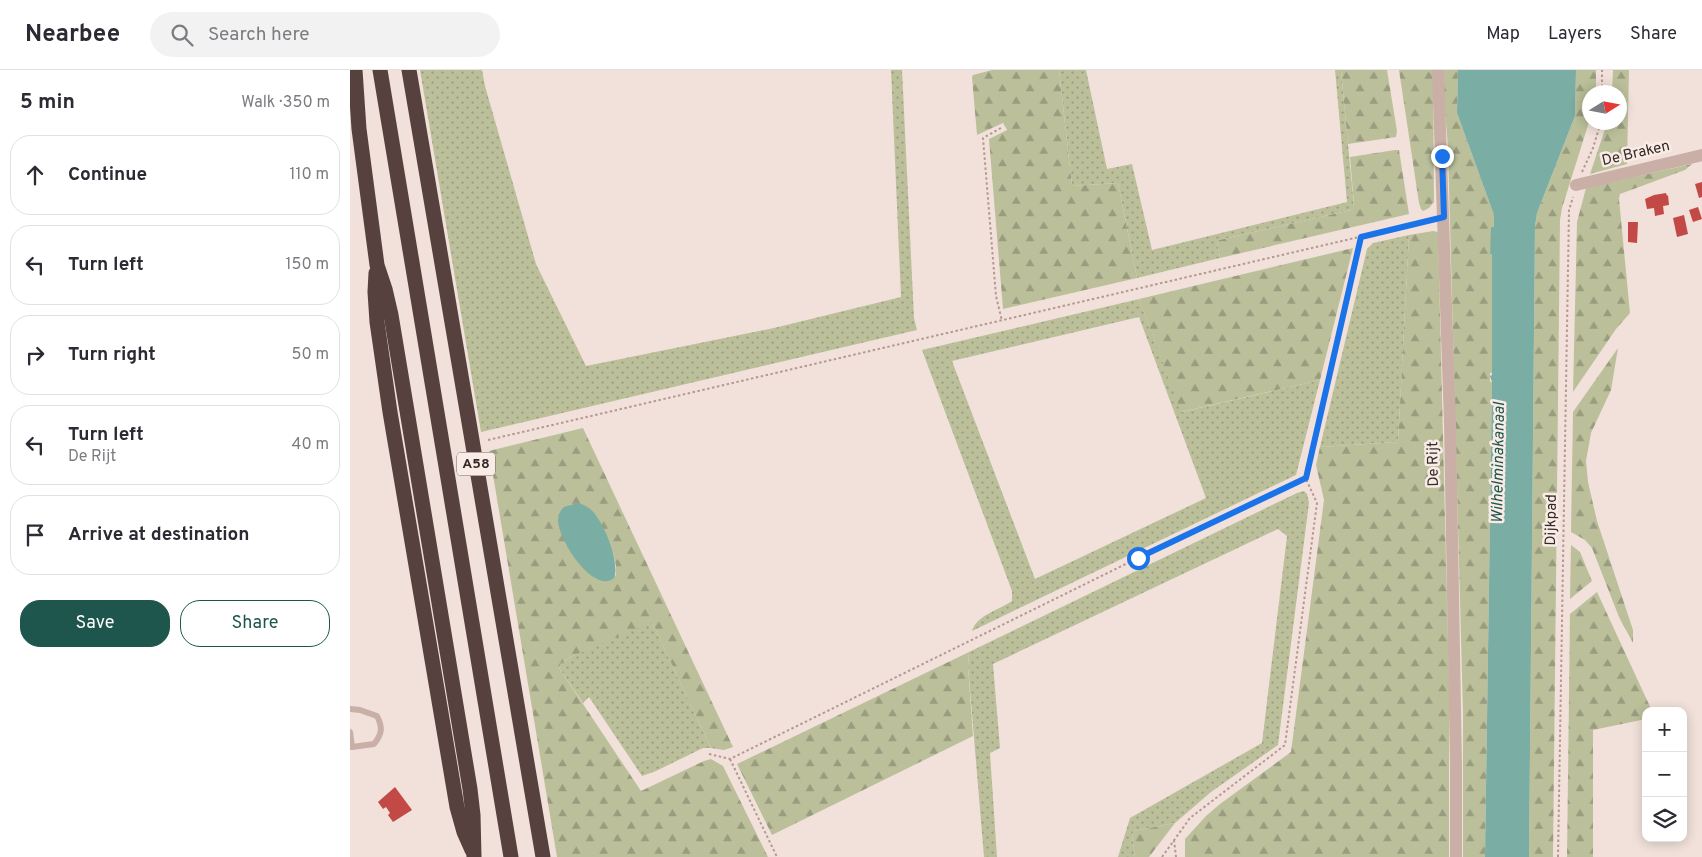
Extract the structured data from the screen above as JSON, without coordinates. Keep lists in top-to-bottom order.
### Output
{
  "streets": {
    "highway": ["A58"],
    "street": ["De Braken", "De Rijt"],
    "path": ["Dijkpad"]
  },
  "crossings": [
    ["De Braken", "Dijkpad"]
  ],
  "water": ["Wilhelminakanaal"],
  "north": "right",
  "page": {
    "header": "Nearbee",
    "search": "Search here",
    "nav": ["Map", "Layers", "Share"],
    "heading": ["5 min", "Walk · 350 m"],
    "list": [
      ["Continue", "110 m"],
      ["Turn left", "150 m"],
      ["Turn right", "50 m"],
      ["Turn left", "De Rijt", "40 m"],
      "Arrive at destination"
    ],
    "buttons": ["Save", "Share"],
    "map_buttons": ["+", "−"]
  }
}
